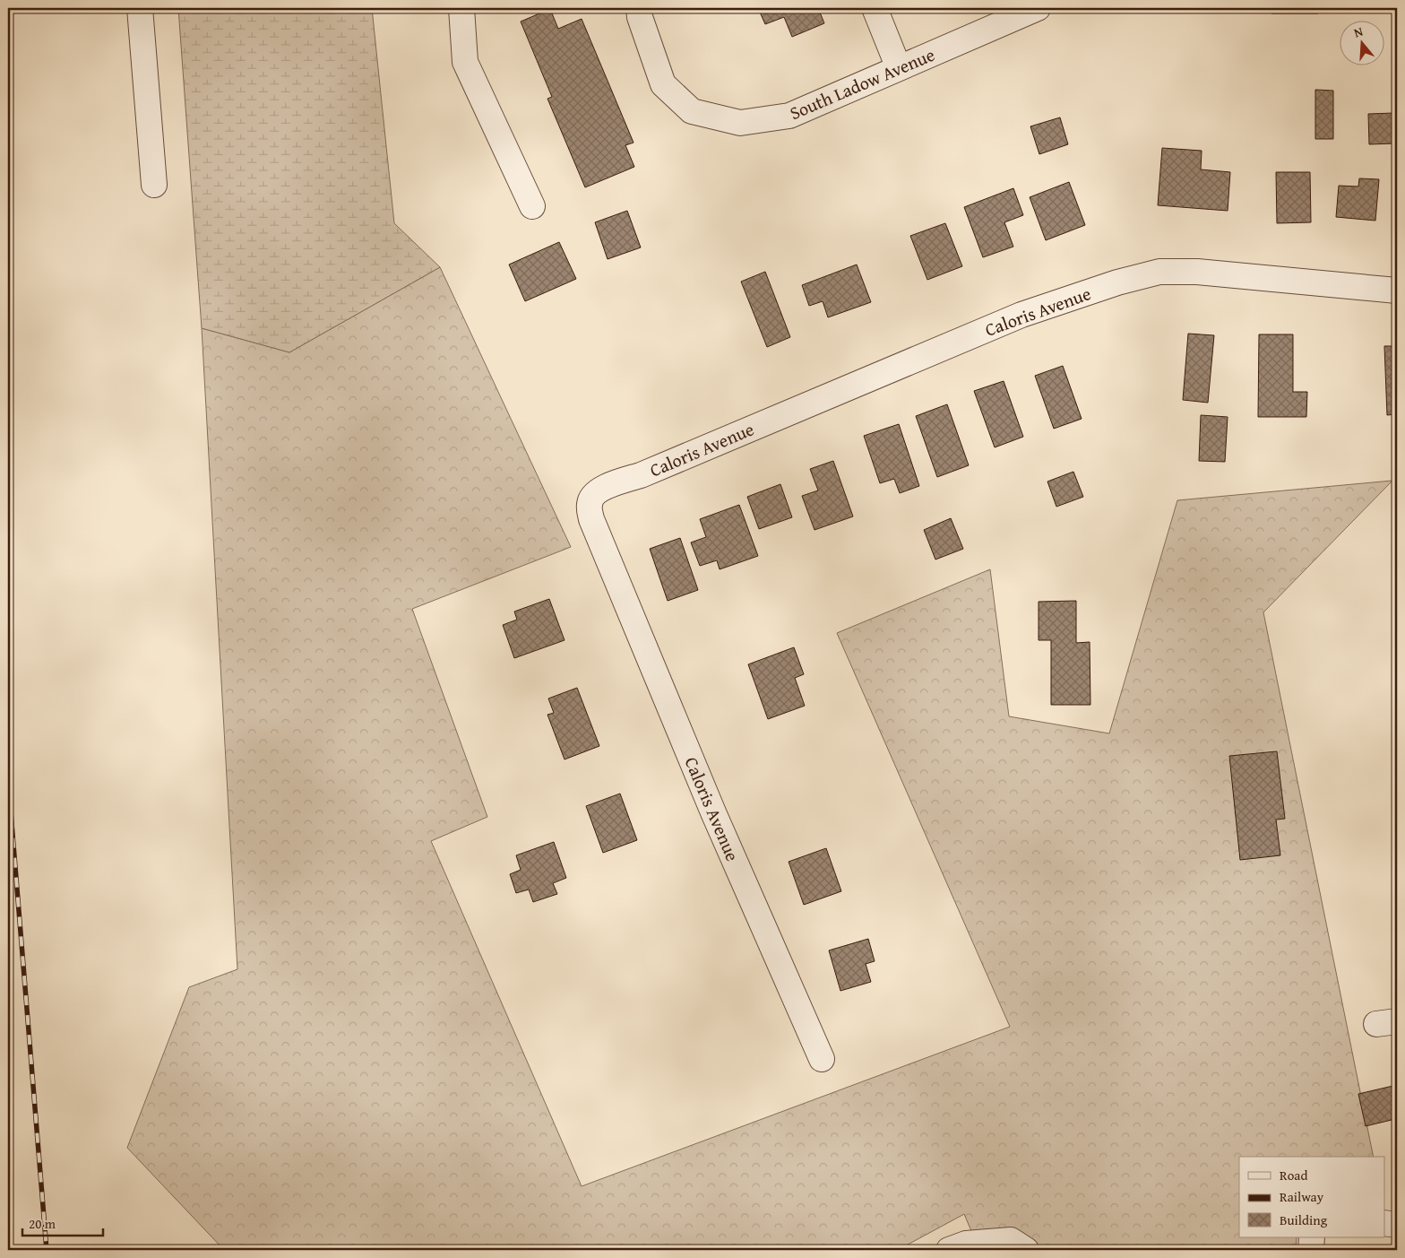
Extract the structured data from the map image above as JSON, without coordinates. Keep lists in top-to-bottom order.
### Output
{
  "streets": {
    "street": ["South Ladow Avenue", "Caloris Avenue"]
  },
  "legend": ["Road", "Railway", "Building"],
  "scale_bar": "20 m",
  "north": "top"
}
